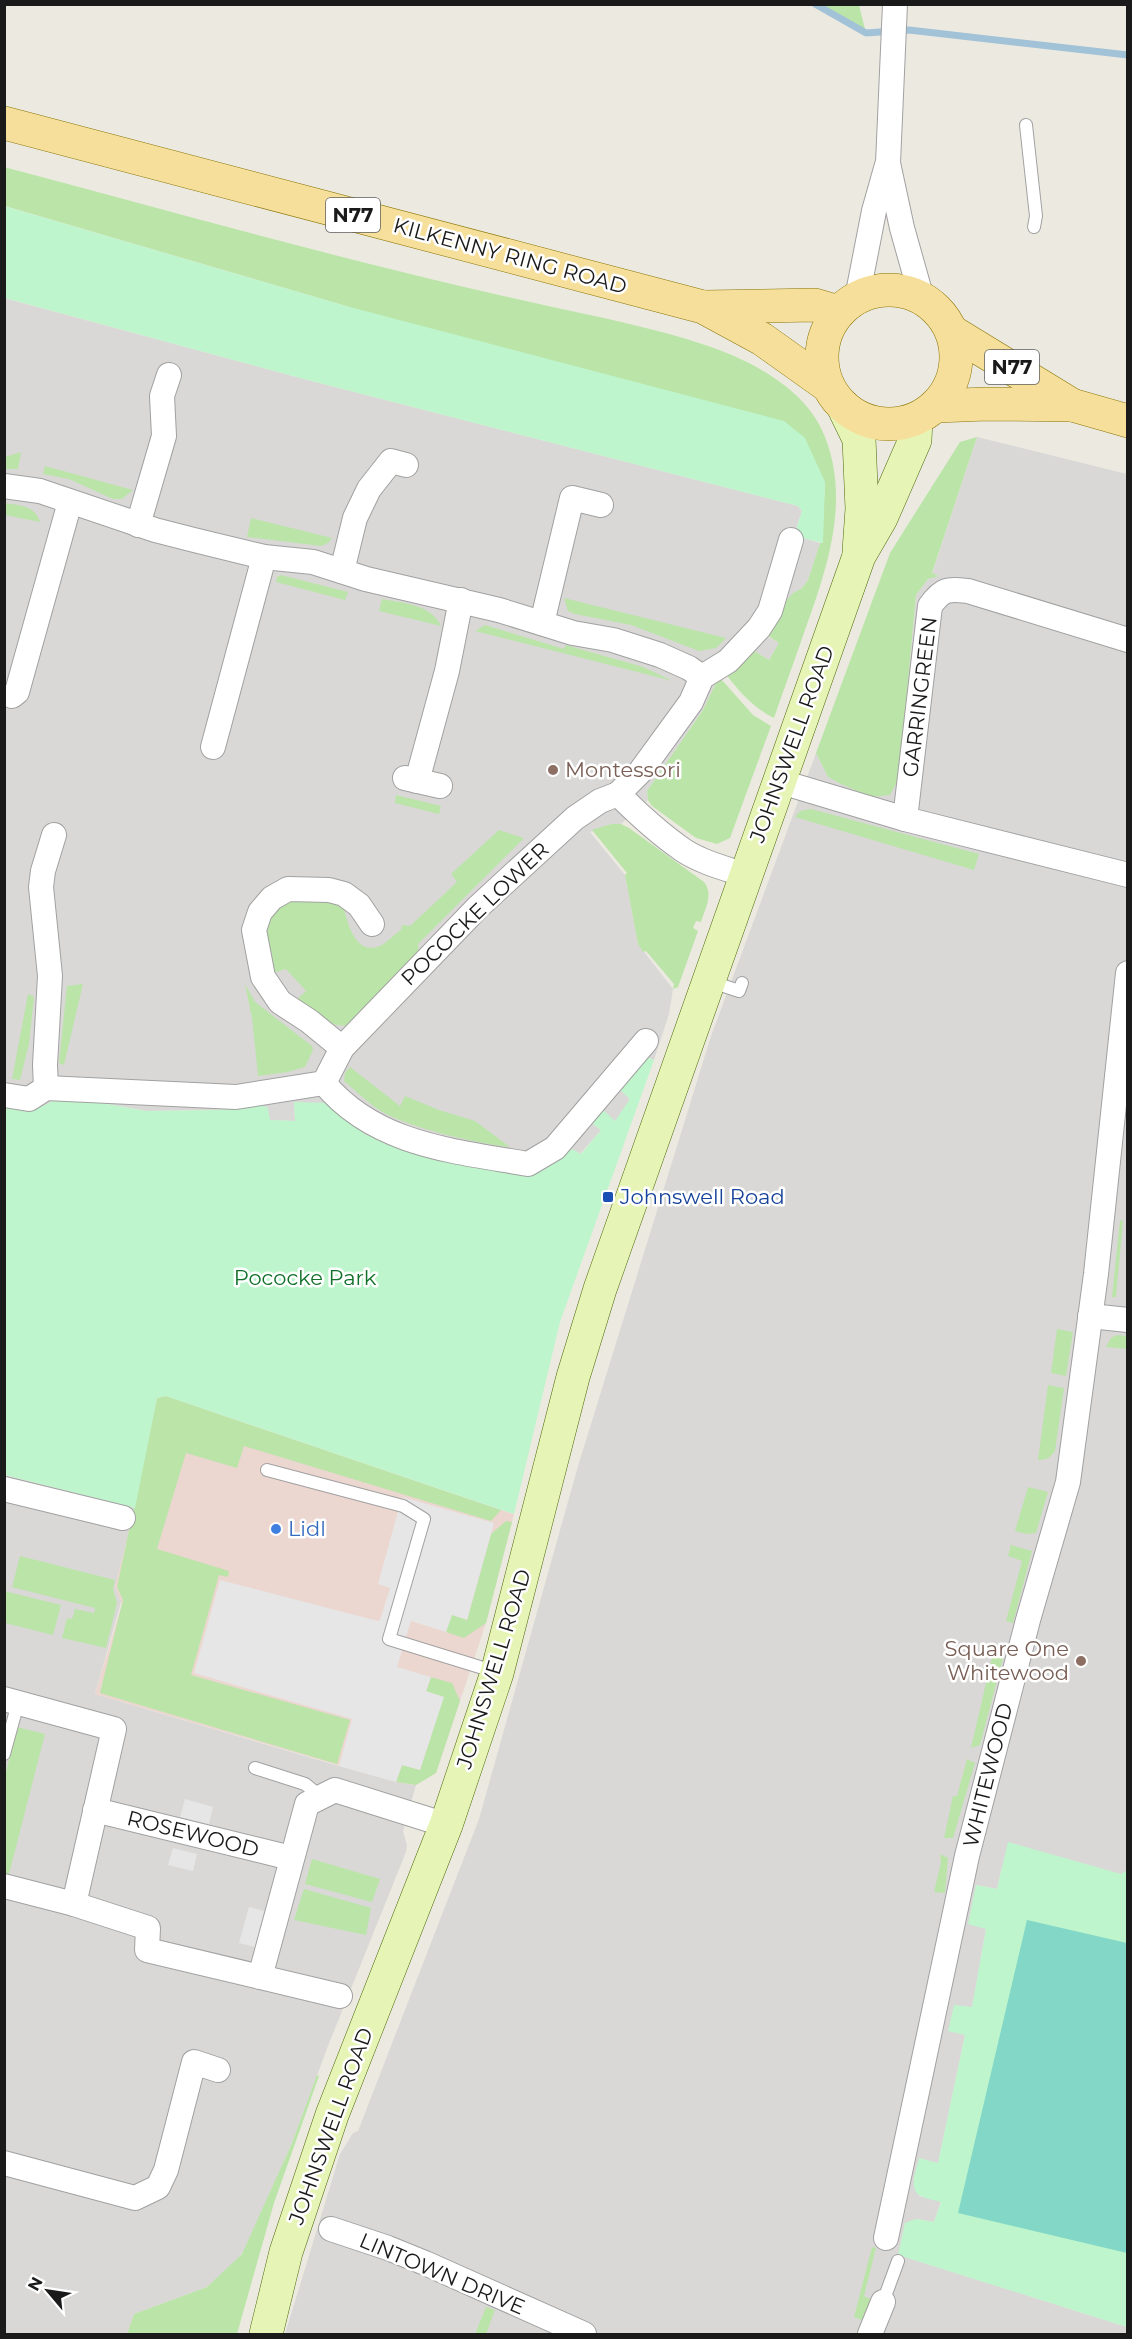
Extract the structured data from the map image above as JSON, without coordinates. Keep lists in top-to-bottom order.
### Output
{
  "streets": {
    "main road": ["N77", "KILKENNY RING ROAD"],
    "street": [
      "GARRINGREEN",
      "JOHNSWELL ROAD",
      "POCOCKE LOWER",
      "WHITEWOOD",
      "ROSEWOOD",
      "LINTOWN DRIVE"
    ]
  },
  "crossings": [
    ["N77", "KILKENNY RING ROAD"],
    ["N77", "JOHNSWELL ROAD"],
    ["KILKENNY RING ROAD", "JOHNSWELL ROAD"]
  ],
  "parks": ["Pococke Park"],
  "places": {
    "other": ["Montessori", "Lidl", "Square One Whitewood"],
    "transit": ["Johnswell Road"]
  },
  "north": "top left"
}
